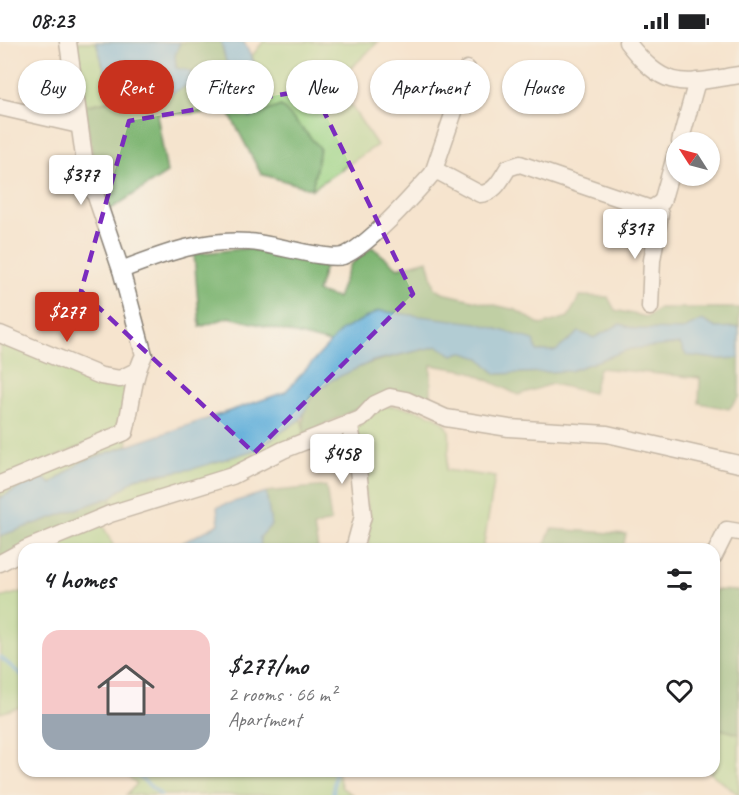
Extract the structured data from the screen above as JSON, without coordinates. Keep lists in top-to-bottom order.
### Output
{
  "north": "top left",
  "page": {
    "status": "08:23",
    "chip": [
      "Buy",
      "Rent",
      "Filters",
      "New",
      "Apartment",
      "House"
    ],
    "price": [
      "$377",
      "$317",
      "$277",
      "$458"
    ],
    "heading": "4 homes",
    "list": [
      {
        "name": "$277/mo",
        "note": "2 rooms · 66 m² · Apartment"
      }
    ]
  }
}
